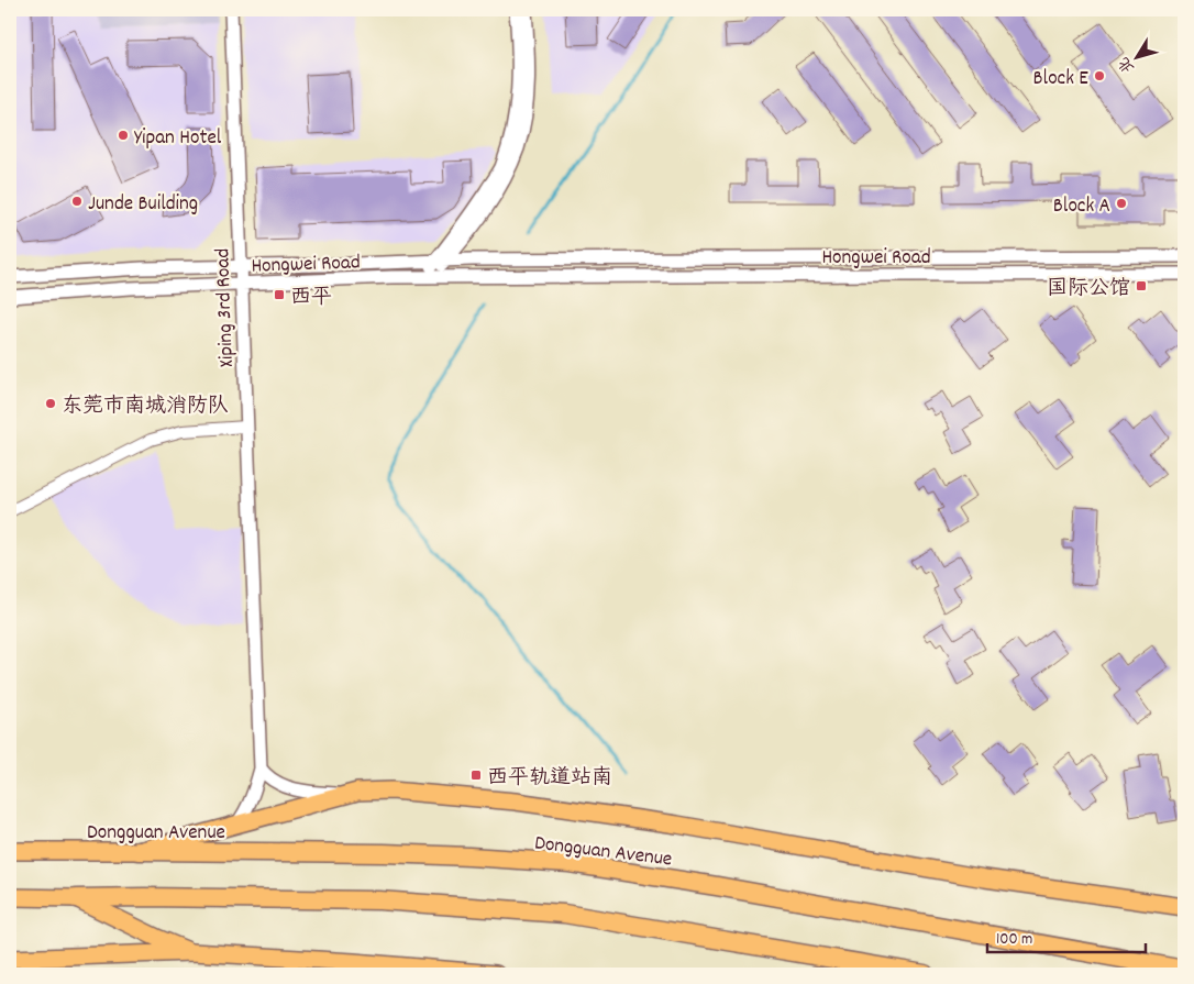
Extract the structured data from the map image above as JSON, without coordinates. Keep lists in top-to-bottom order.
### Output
{
  "streets": {
    "highway": ["Dongguan Avenue"],
    "street": ["Hongwei Road", "Xiping 3rd Road"]
  },
  "crossings": [
    ["Hongwei Road", "Xiping 3rd Road"]
  ],
  "places": {
    "other": [
      "Block E",
      "Yipan Hotel",
      "Junde Building",
      "Block A",
      "东莞市南城消防队"
    ],
    "transit": ["国际公馆", "西平", "西平轨道站南"]
  },
  "scale_bar": "100 m",
  "north": "bottom left"
}
